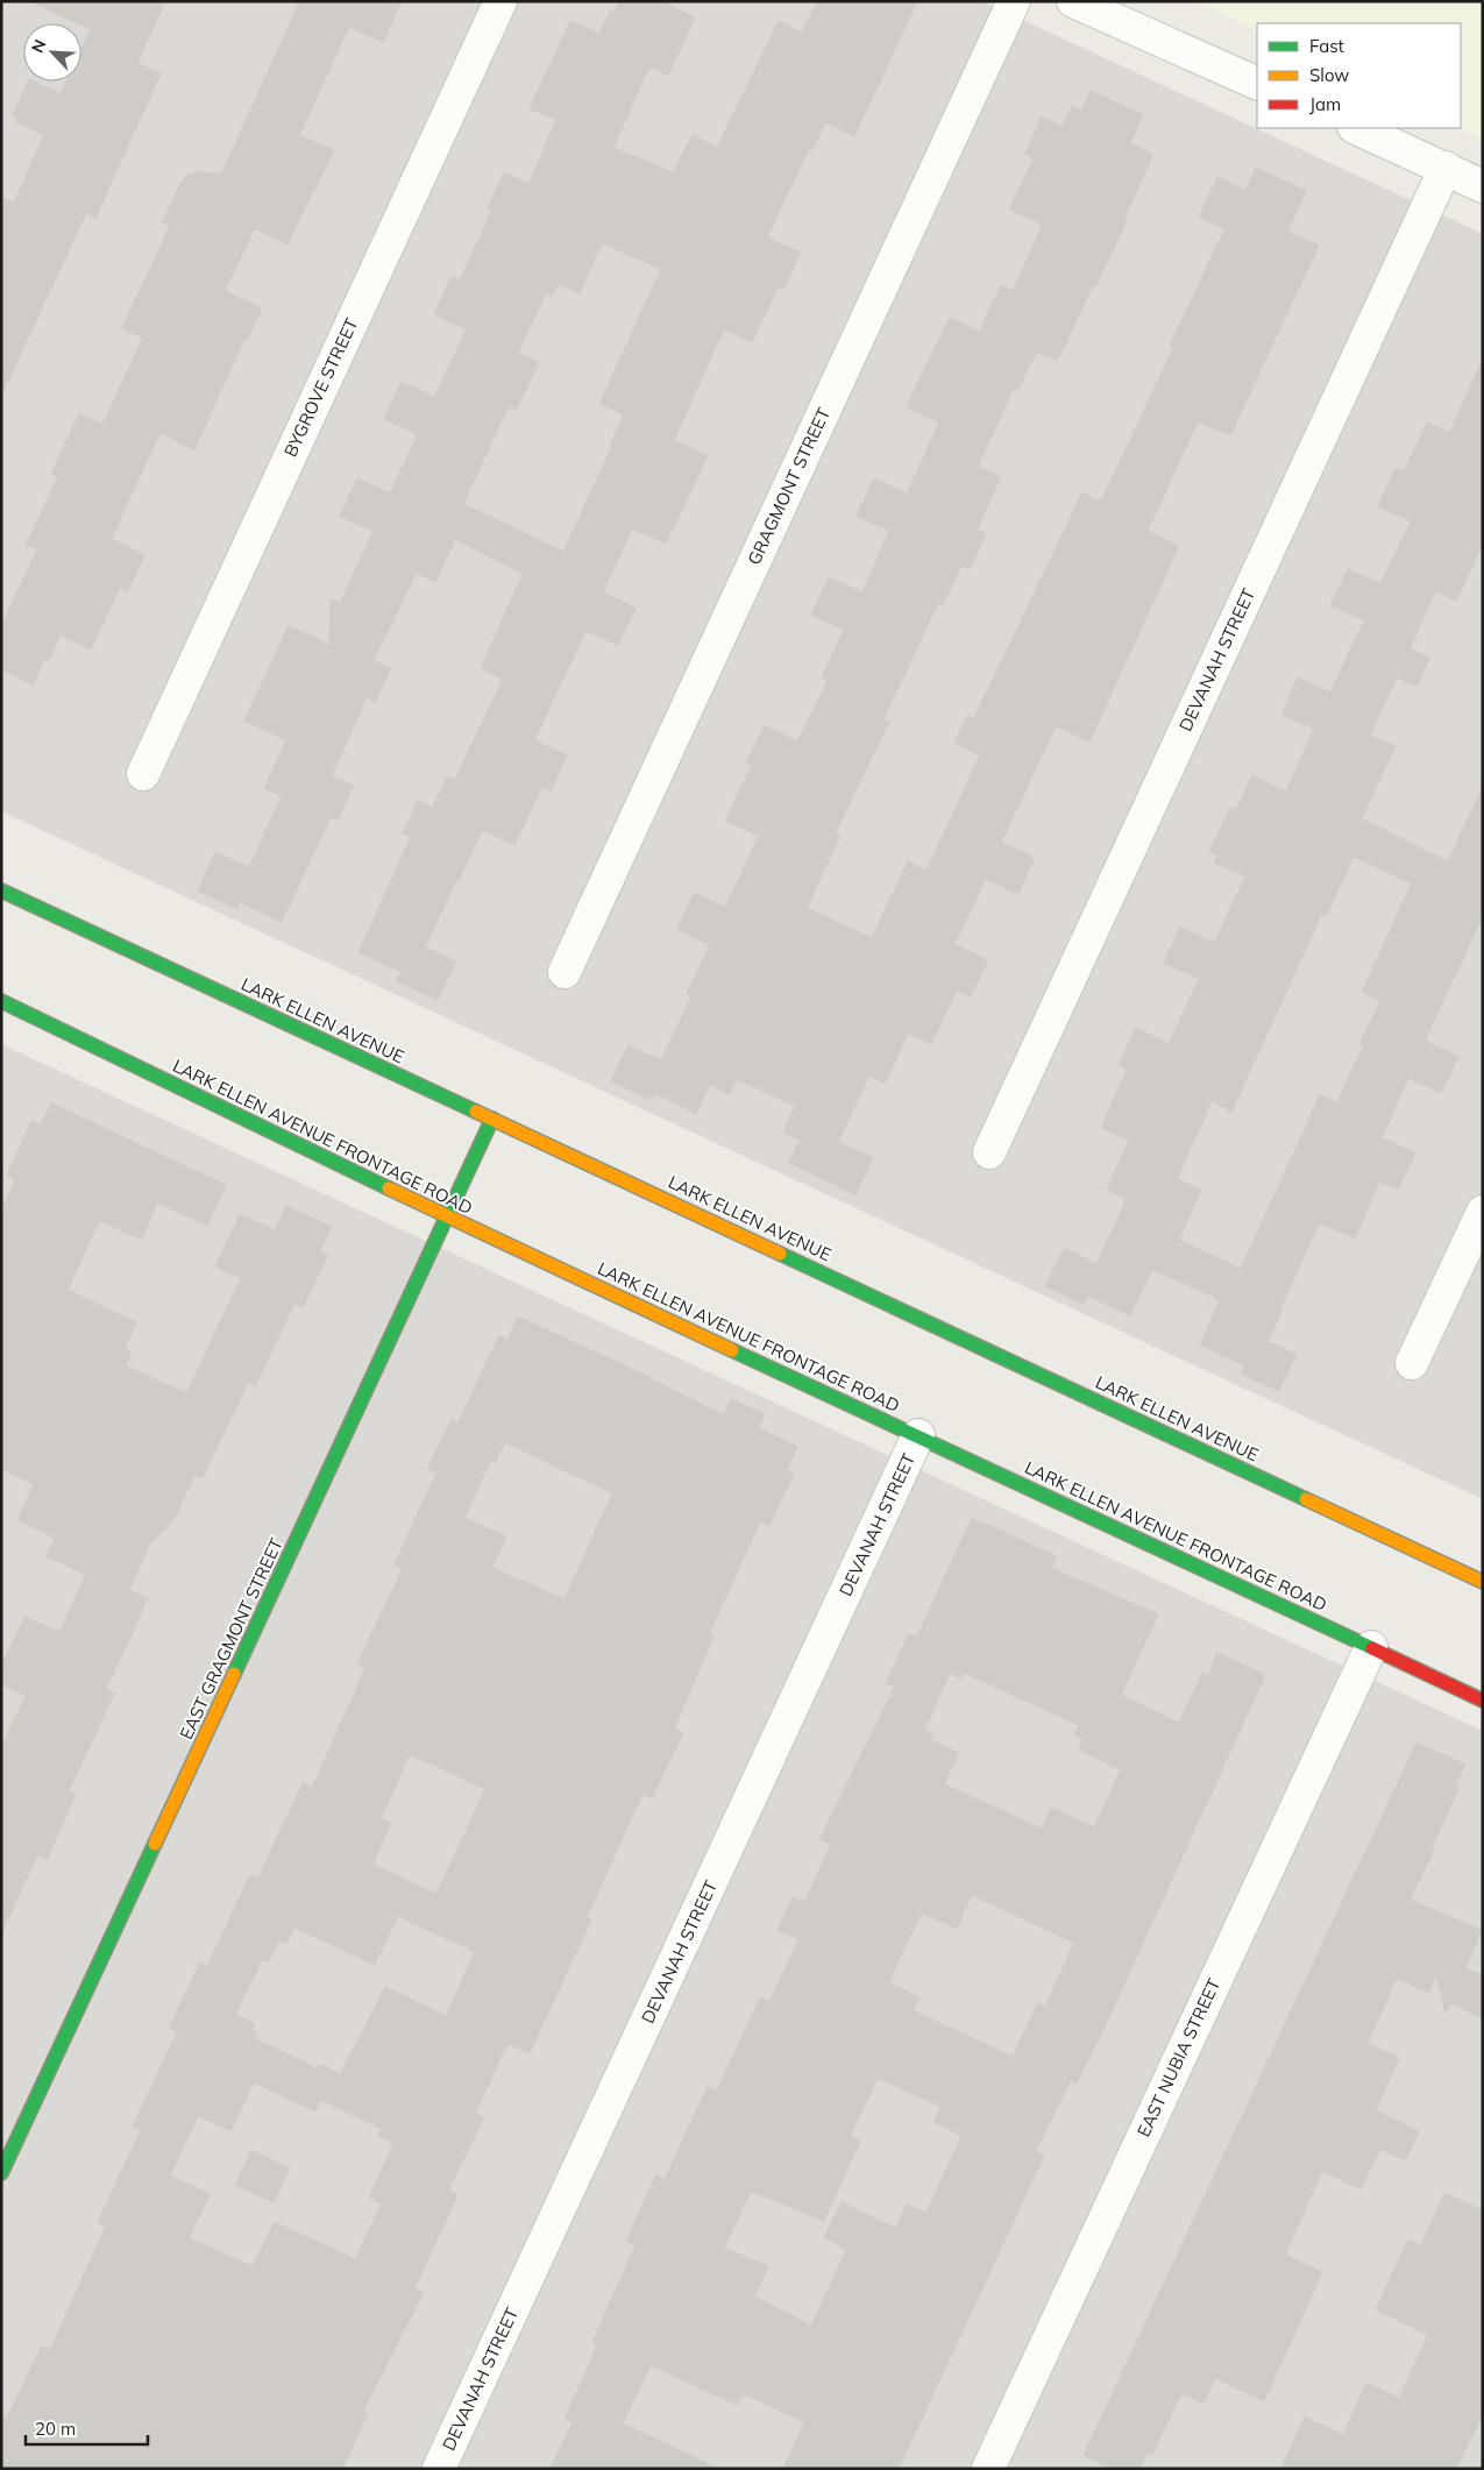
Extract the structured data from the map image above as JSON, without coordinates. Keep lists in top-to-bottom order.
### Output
{
  "streets": {
    "street": [
      "BYGROVE STREET",
      "GRAGMONT STREET",
      "DEVANAH STREET",
      "LARK ELLEN AVENUE",
      "LARK ELLEN AVENUE FRONTAGE ROAD",
      "EAST GRAGMONT STREET",
      "EAST NUBIA STREET"
    ]
  },
  "crossings": [
    ["DEVANAH STREET", "LARK ELLEN AVENUE FRONTAGE ROAD"],
    ["LARK ELLEN AVENUE", "EAST GRAGMONT STREET"],
    ["LARK ELLEN AVENUE FRONTAGE ROAD", "EAST GRAGMONT STREET"],
    ["LARK ELLEN AVENUE FRONTAGE ROAD", "EAST NUBIA STREET"]
  ],
  "legend": ["Fast", "Slow", "Jam"],
  "scale_bar": "20 m",
  "north": "top left"
}
